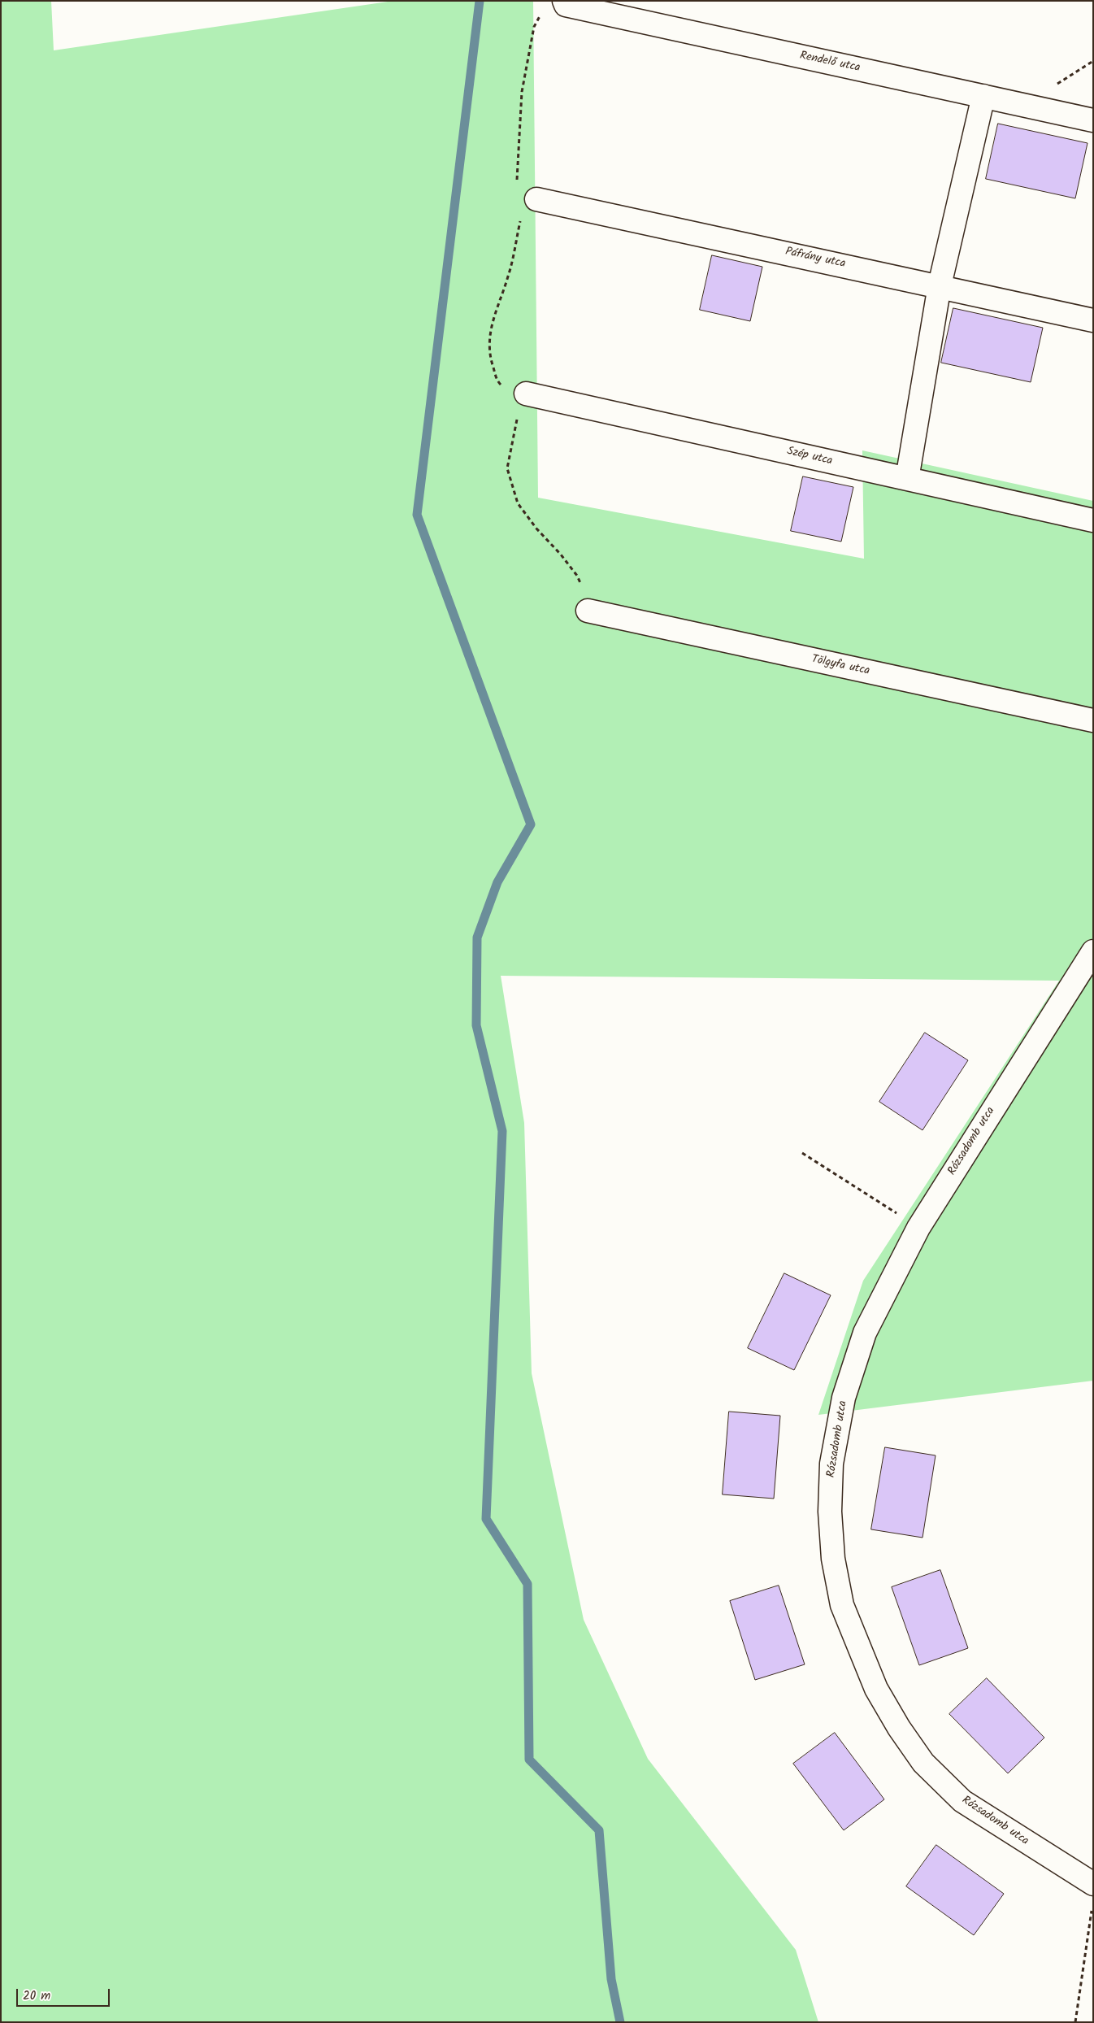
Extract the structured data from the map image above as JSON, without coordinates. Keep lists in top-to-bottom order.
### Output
{
  "streets": {
    "street": [
      "Rendelő utca",
      "Páfrány utca",
      "Szép utca",
      "Tölgyfa utca",
      "Rózsadomb utca"
    ]
  },
  "scale_bar": "20 m"
}
